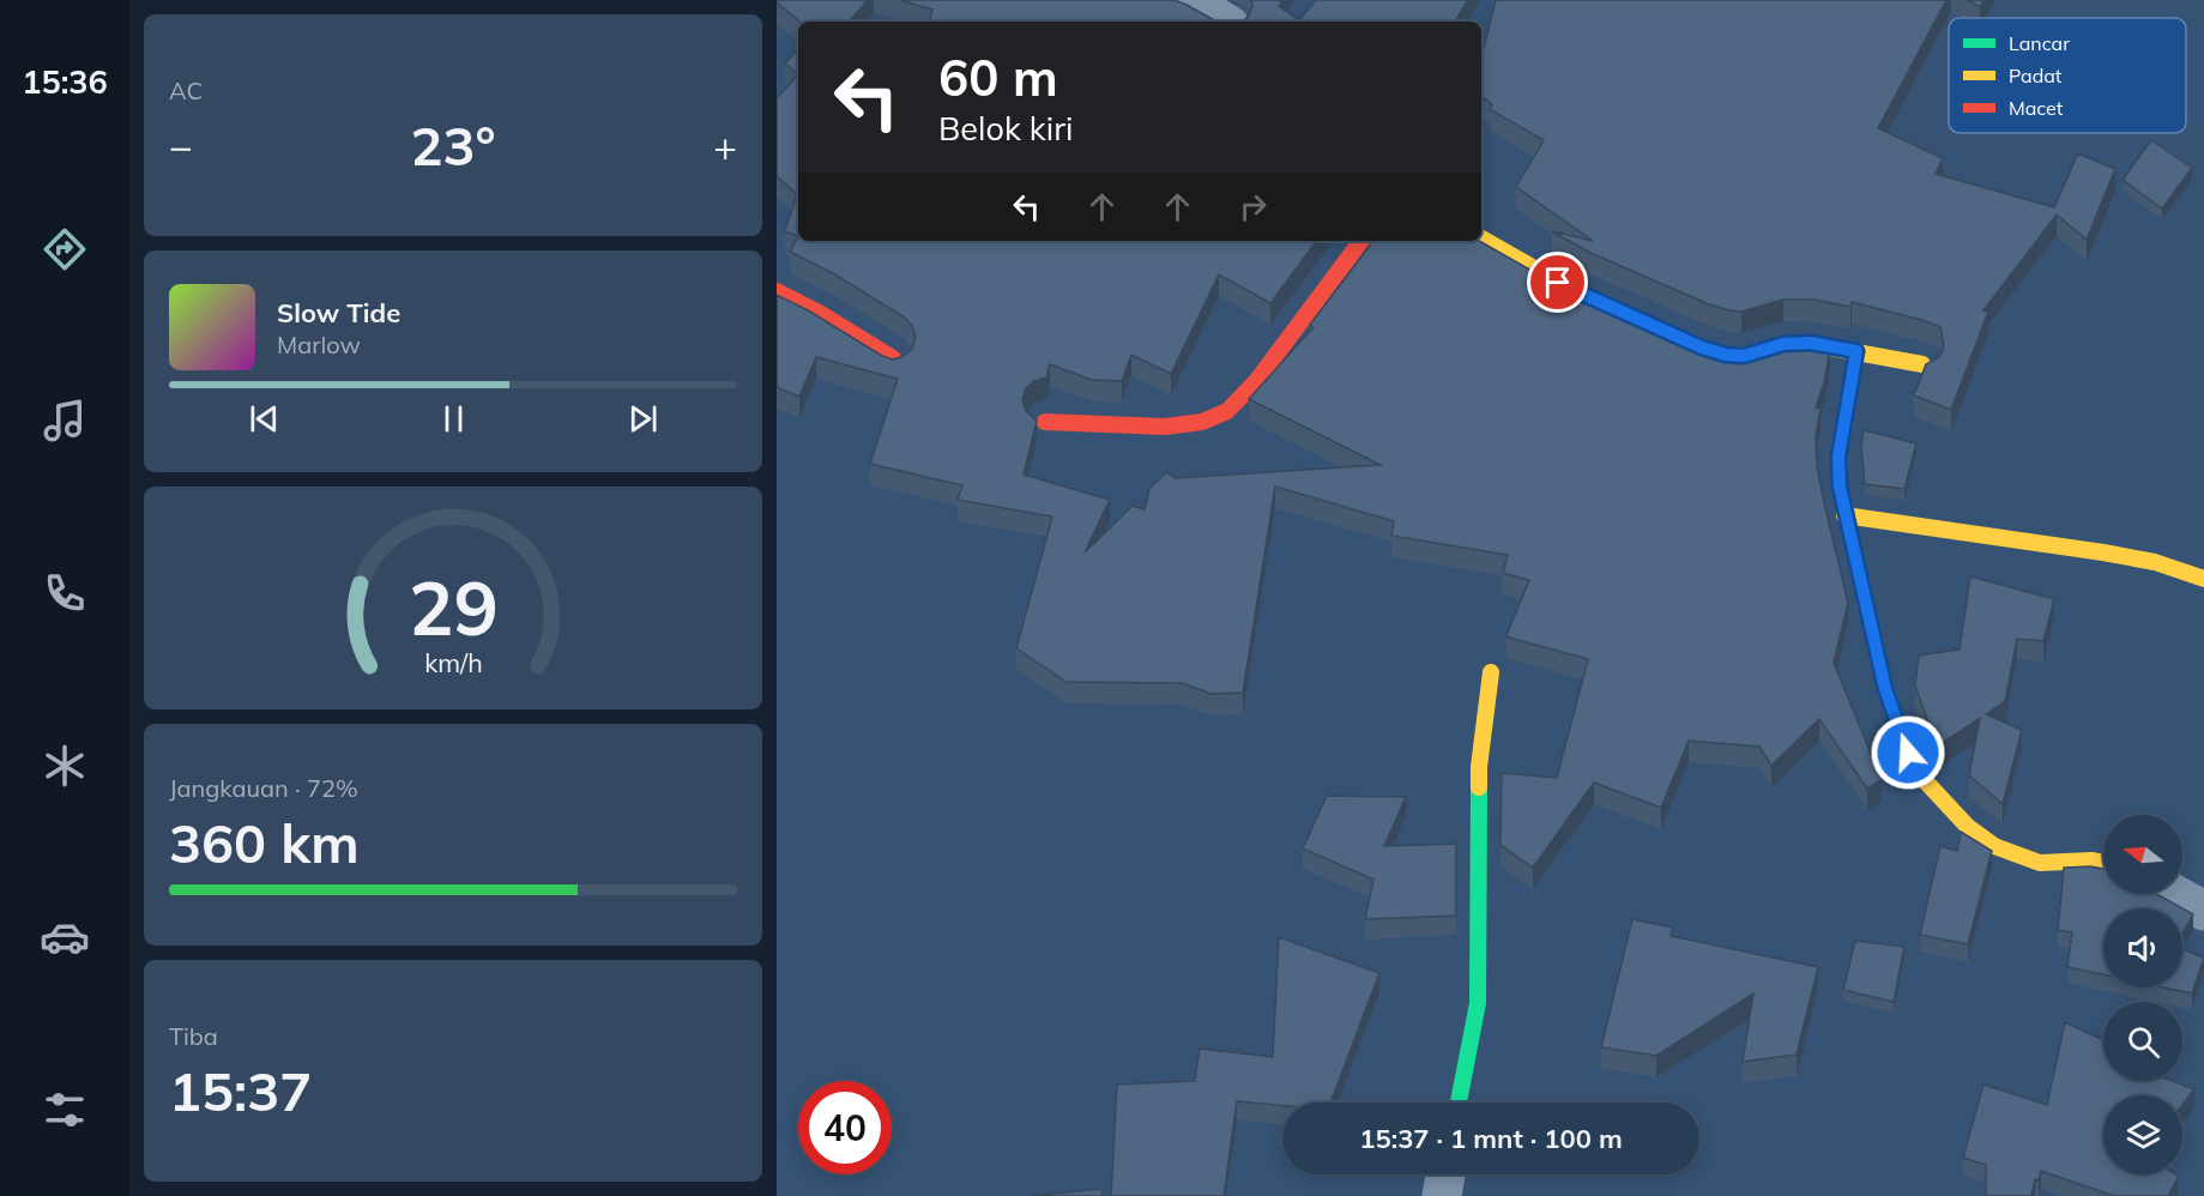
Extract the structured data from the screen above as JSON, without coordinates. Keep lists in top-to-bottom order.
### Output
{
  "legend": ["Lancar", "Padat", "Macet"],
  "north": "left",
  "page": {
    "tabs": "15:36",
    "tile": [
      "AC",
      ["Jangkauan · 72%", "360 km"],
      ["Tiba", "15:37"]
    ],
    "turn": ["60 m", "Belok kiri"],
    "heat": ["−", "23°", "+"],
    "song": ["Slow Tide", "Marlow"],
    "limit": "40",
    "trip": "15:37 · 1 mnt · 100 m",
    "gauge": ["29", "km/h"]
  }
}
